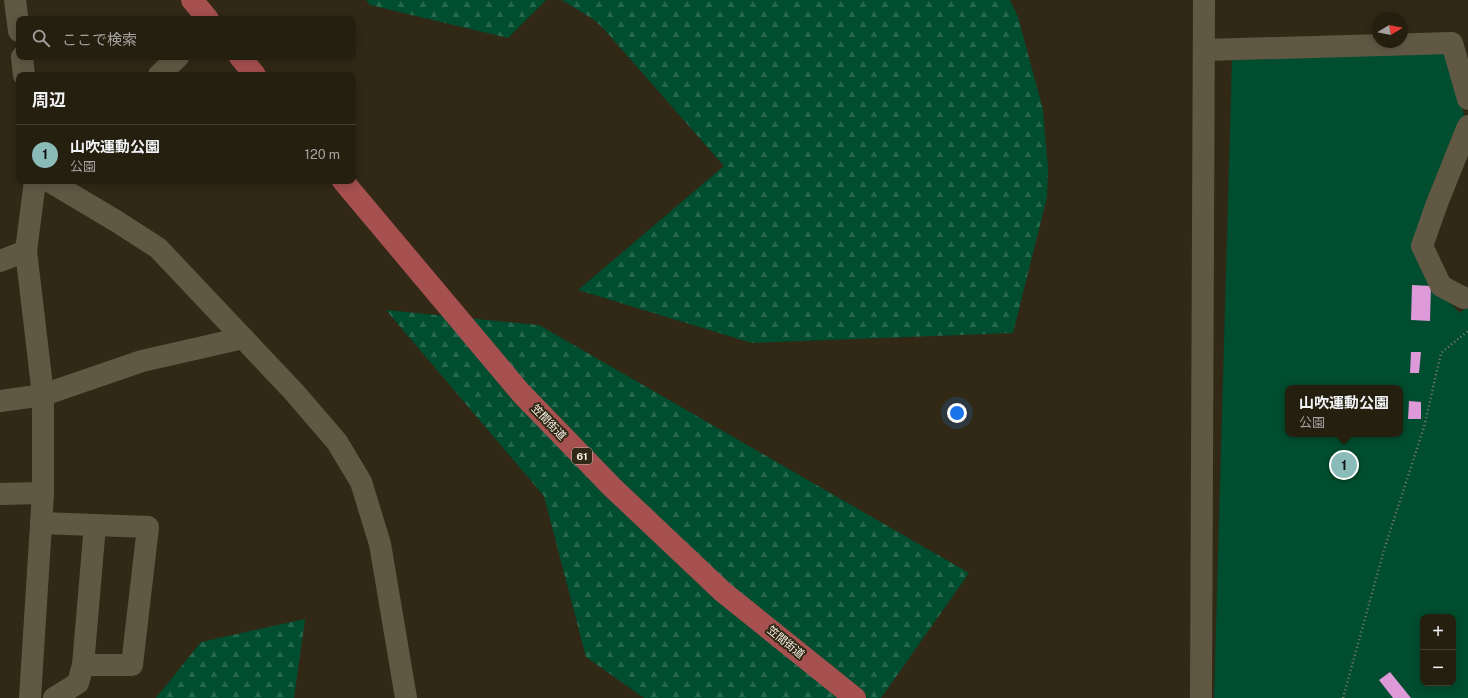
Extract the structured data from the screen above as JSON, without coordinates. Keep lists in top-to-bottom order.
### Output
{
  "streets": {
    "main road": ["笠間街道", "61"]
  },
  "north": "right",
  "page": {
    "search": "ここで検索",
    "heading": "周辺",
    "list": [
      {
        "mark": "1",
        "name": "山吹運動公園",
        "note": "公園",
        "value": "120 m"
      }
    ],
    "popup": ["山吹運動公園", "公園"],
    "pins": "1",
    "map_buttons": ["+", "−"]
  }
}
